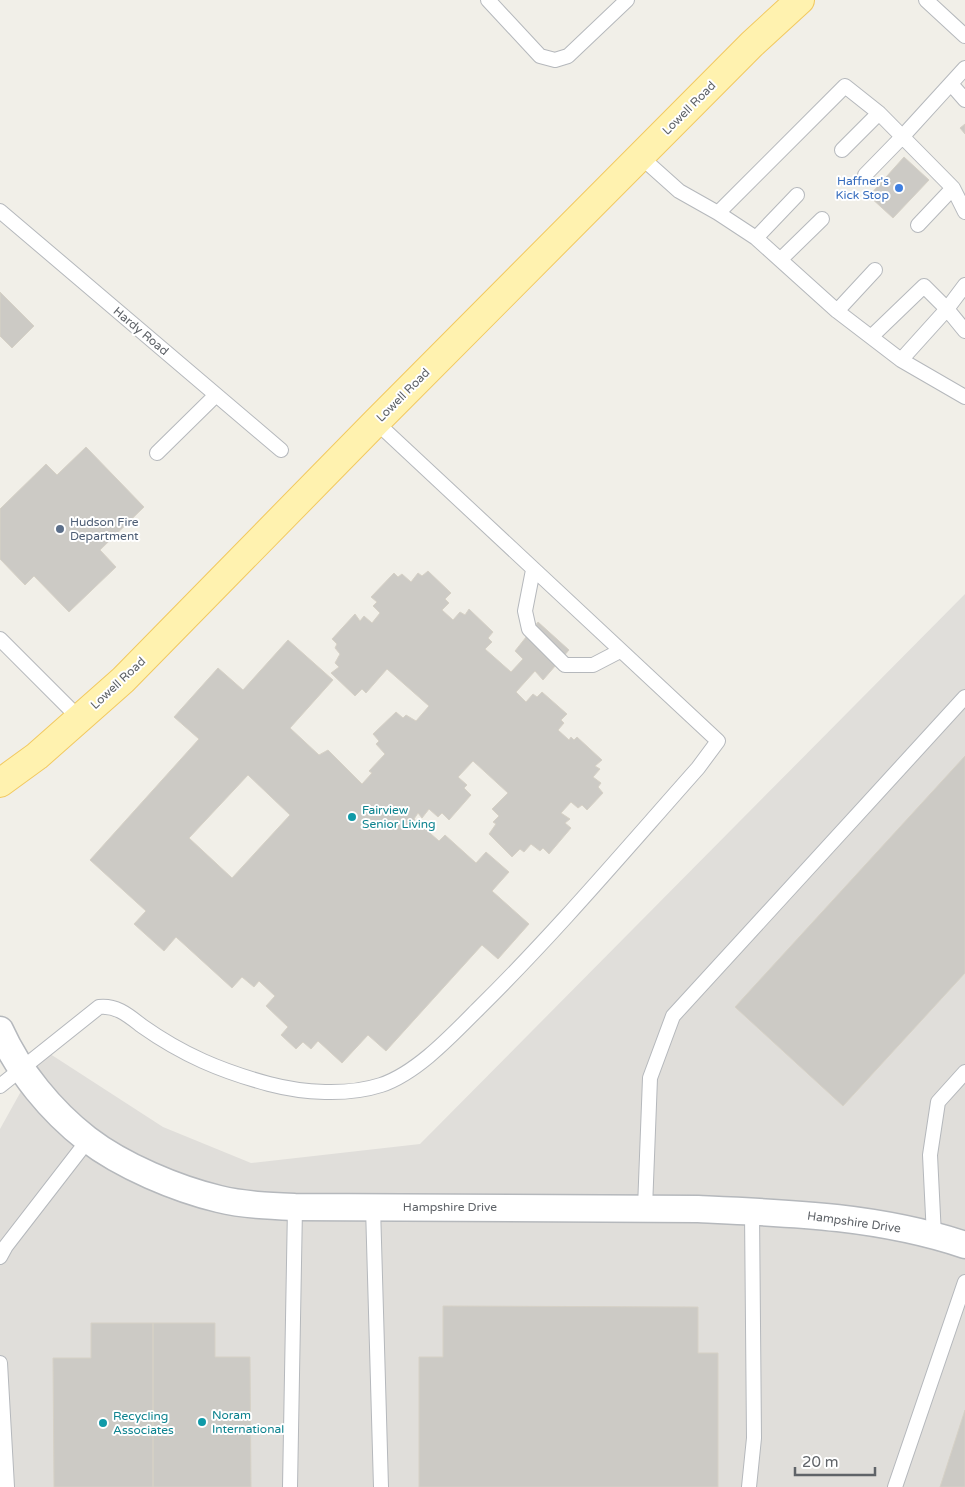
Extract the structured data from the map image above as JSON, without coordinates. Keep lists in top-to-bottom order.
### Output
{
  "streets": {
    "main road": ["Lowell Road"],
    "street": ["Hampshire Drive"],
    "lane": ["Hardy Road"]
  },
  "places": [
    "Haffner's Kick Stop",
    "Hudson Fire Department",
    "Fairview Senior Living",
    "Noram International",
    "Recycling Associates"
  ],
  "scale_bar": "20 m"
}
